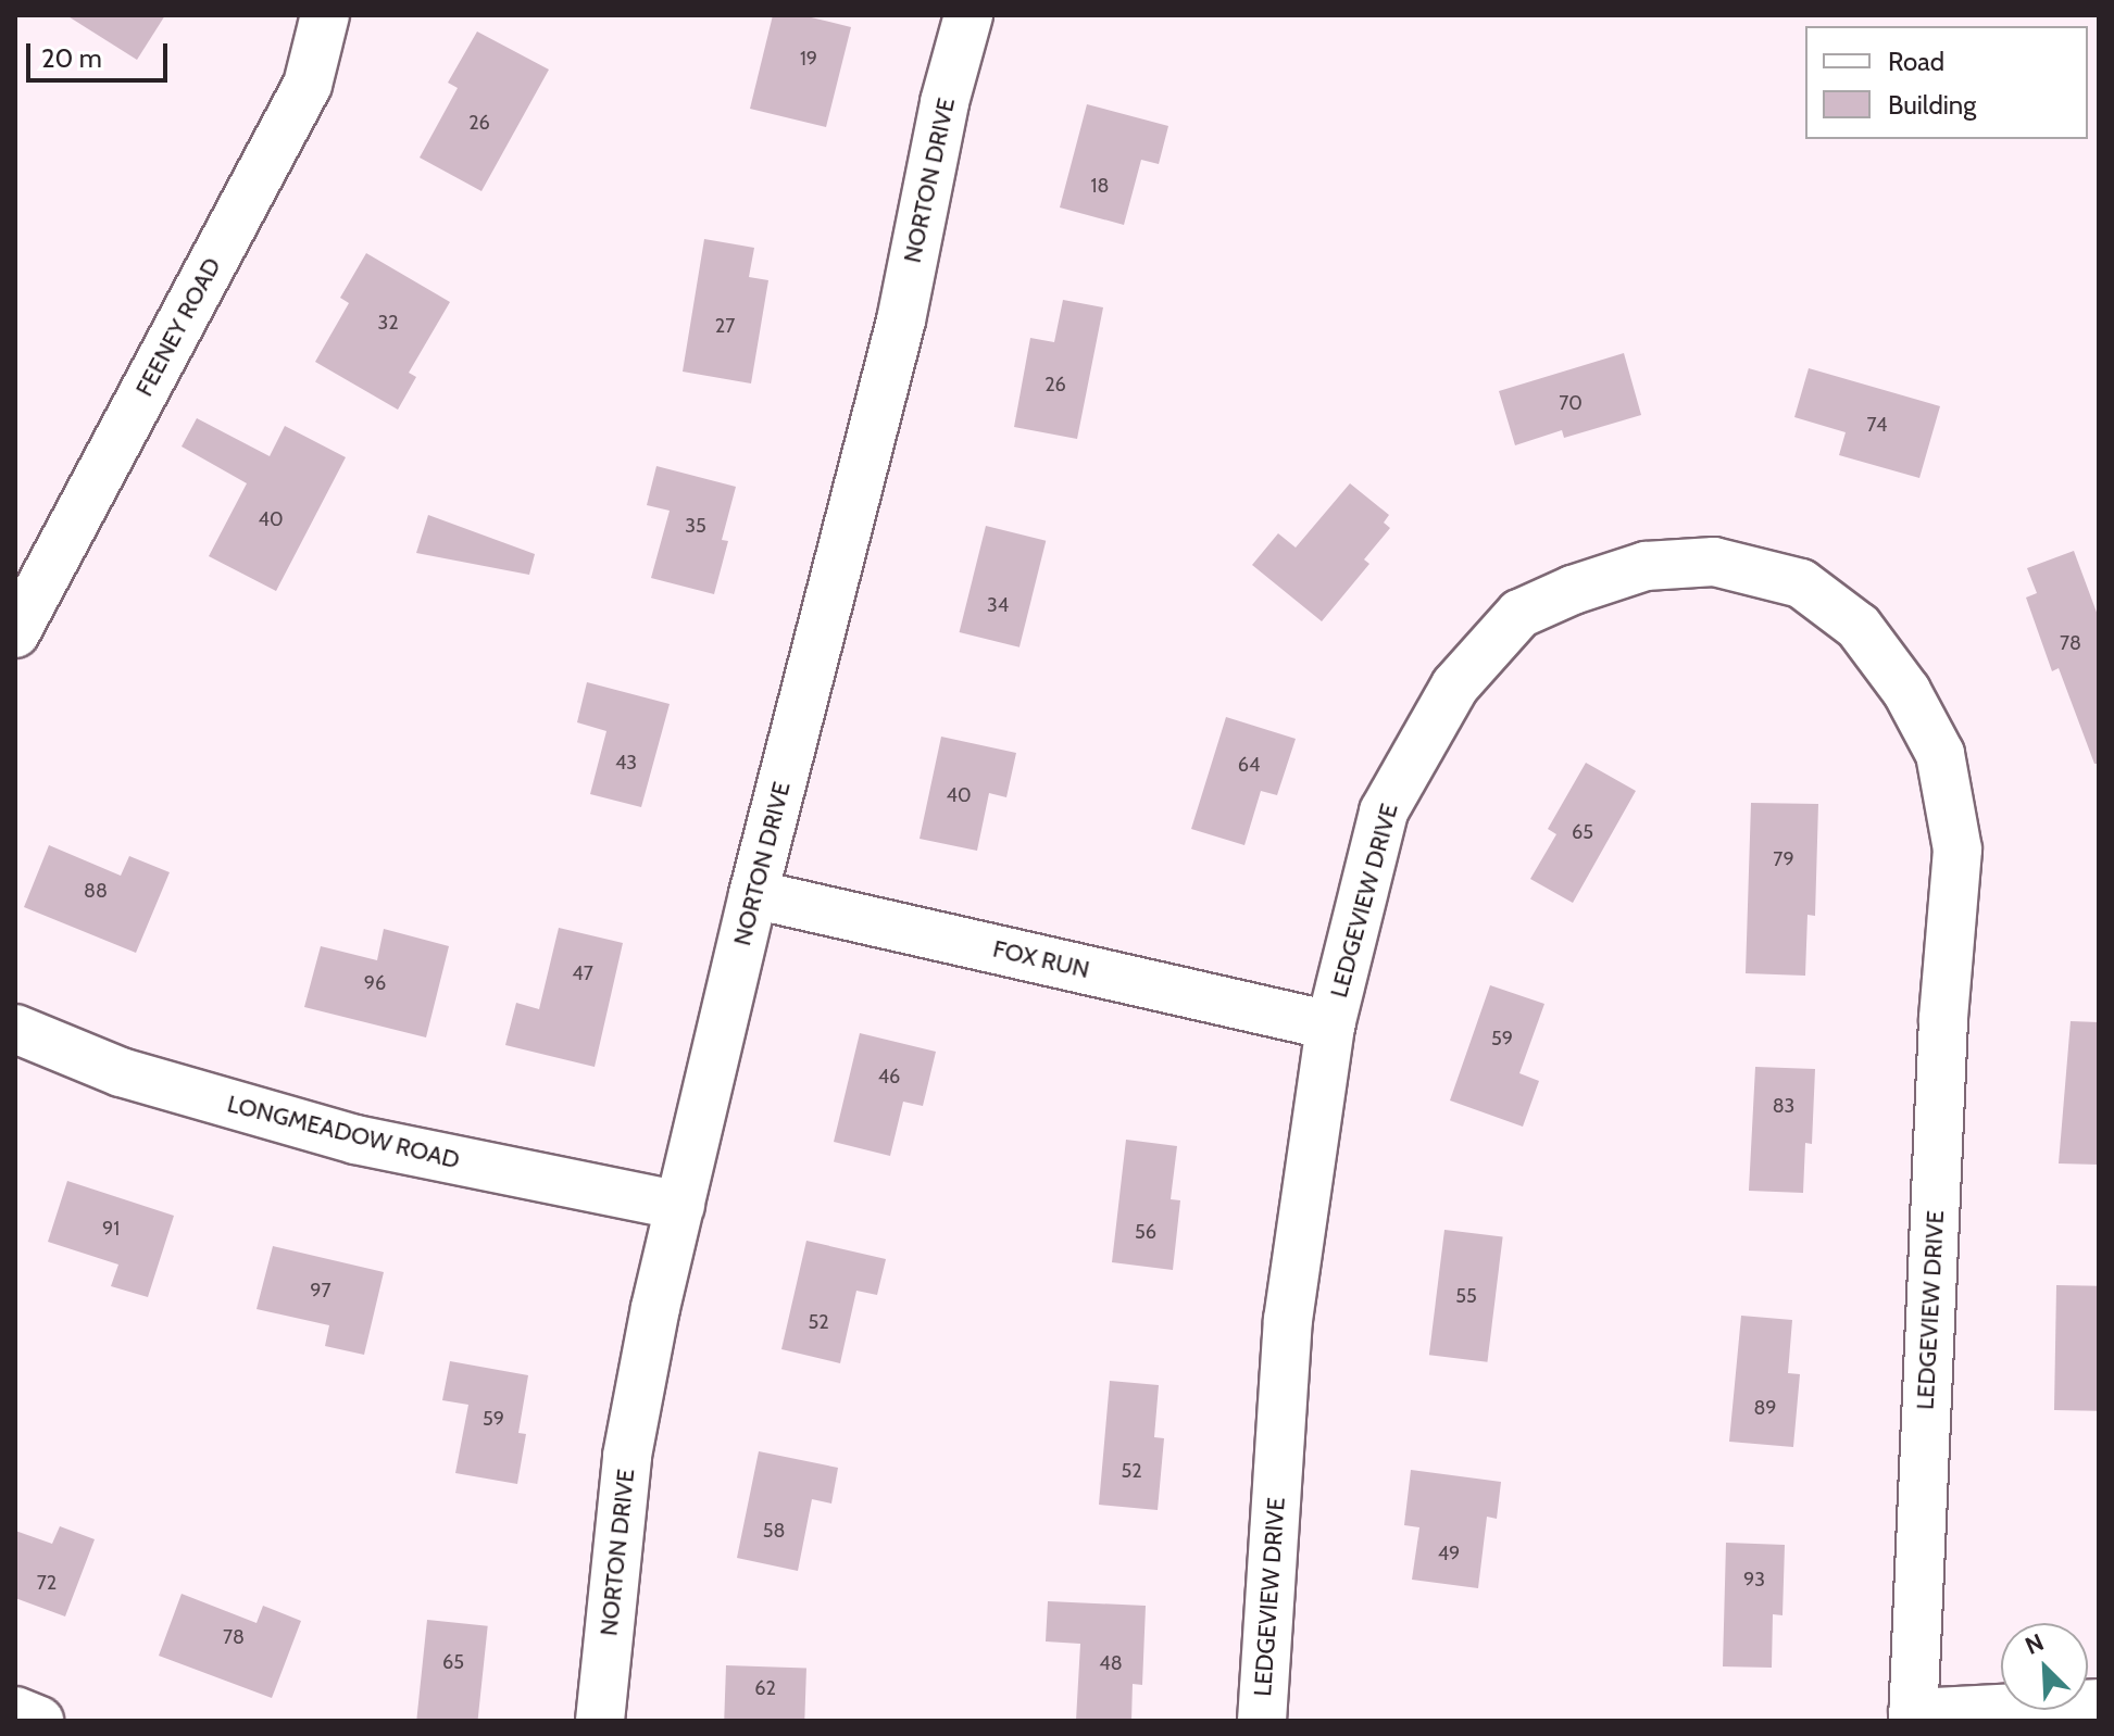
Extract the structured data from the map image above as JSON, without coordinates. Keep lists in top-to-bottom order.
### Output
{
  "streets": {
    "street": [
      "NORTON DRIVE",
      "FEENEY ROAD",
      "LEDGEVIEW DRIVE",
      "FOX RUN",
      "LONGMEADOW ROAD"
    ]
  },
  "crossings": [
    ["NORTON DRIVE", "FOX RUN"],
    ["NORTON DRIVE", "LONGMEADOW ROAD"],
    ["LEDGEVIEW DRIVE", "FOX RUN"]
  ],
  "house_numbers": [
    "19",
    "26",
    "18",
    "32",
    "27",
    "26",
    "70",
    "74",
    "40",
    "35",
    "34",
    "78",
    "43",
    "64",
    "40",
    "65",
    "79",
    "88",
    "47",
    "96",
    "59",
    "46",
    "83",
    "91",
    "56",
    "97",
    "55",
    "52",
    "89",
    "59",
    "52",
    "58",
    "49",
    "93",
    "72",
    "78",
    "65",
    "48",
    "62"
  ],
  "legend": ["Road", "Building"],
  "scale_bar": "20 m",
  "north": "top left"
}
